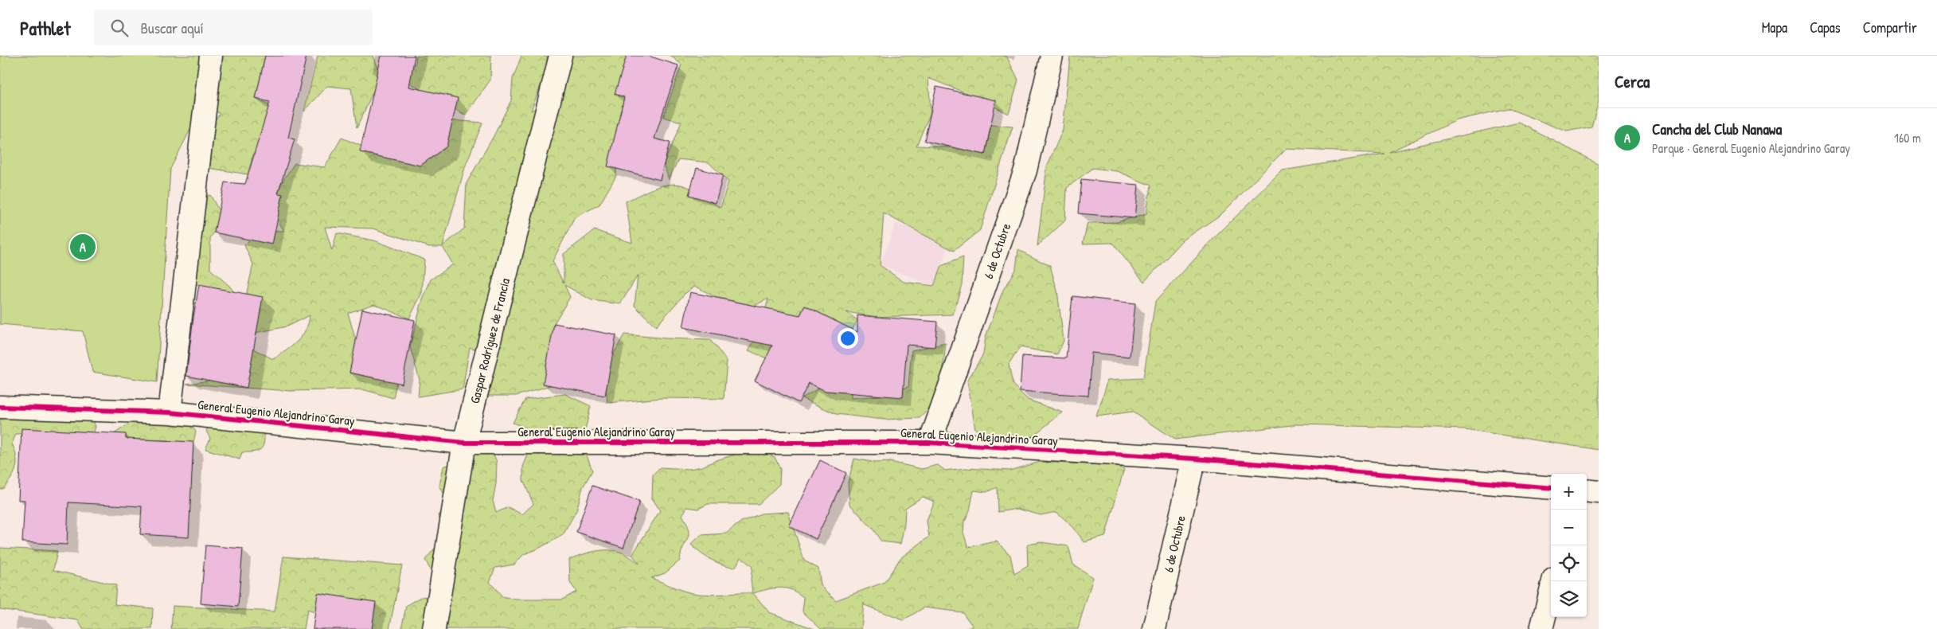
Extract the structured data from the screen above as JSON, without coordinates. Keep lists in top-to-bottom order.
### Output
{
  "streets": {
    "street": ["6 de Octubre", "Gaspar Rodríguez de Francia", "General Eugenio Alejandrino Garay"]
  },
  "crossings": [
    ["6 de Octubre", "General Eugenio Alejandrino Garay"],
    ["Gaspar Rodríguez de Francia", "General Eugenio Alejandrino Garay"]
  ],
  "page": {
    "header": "Pathlet",
    "search": "Buscar aquí",
    "nav": ["Mapa", "Capas", "Compartir"],
    "heading": "Cerca",
    "list": [
      {
        "mark": "A",
        "name": "Cancha del Club Nanawa",
        "note": "Parque · General Eugenio Alejandrino Garay",
        "value": "160 m"
      }
    ],
    "pins": "A",
    "map_buttons": ["+", "−"]
  }
}
